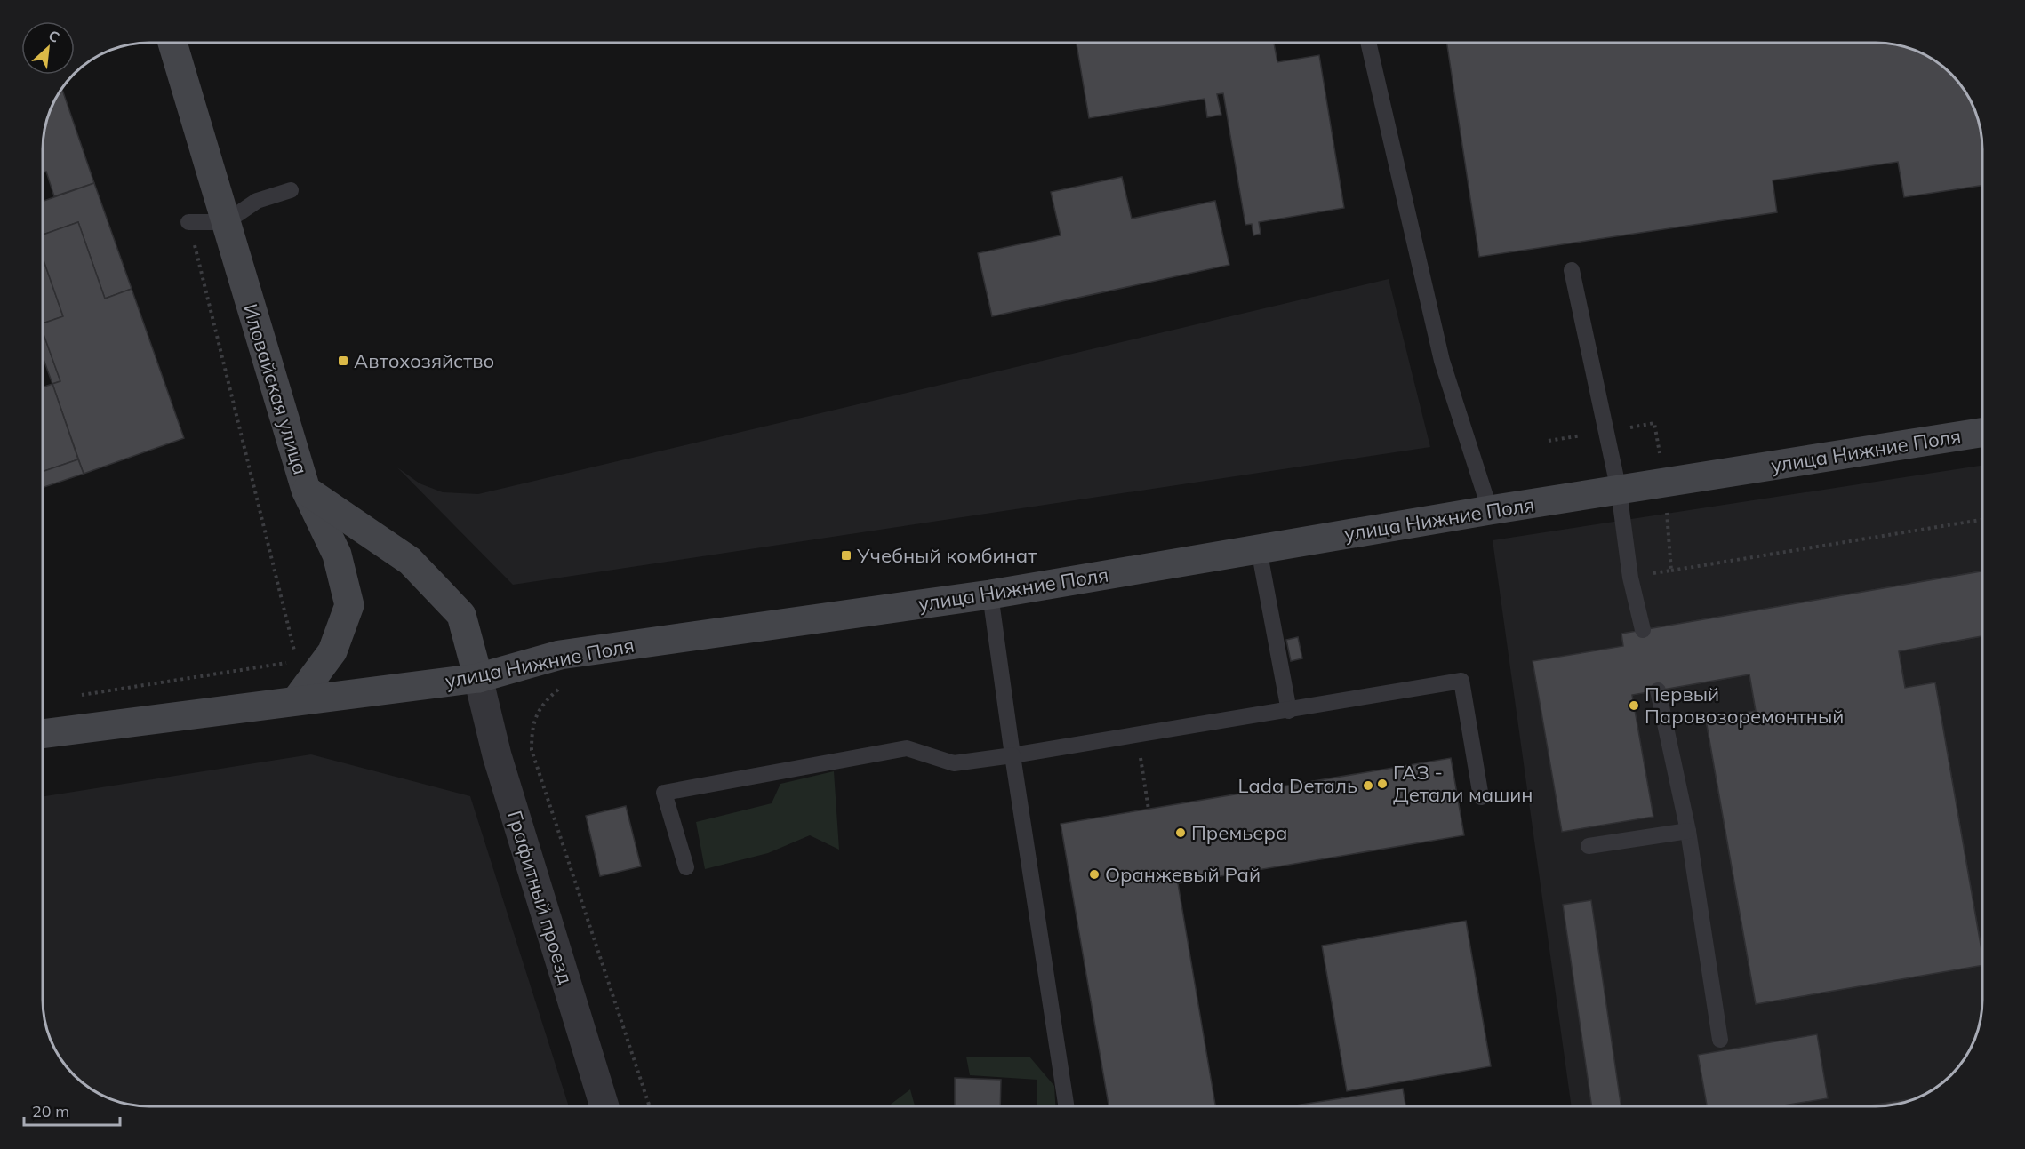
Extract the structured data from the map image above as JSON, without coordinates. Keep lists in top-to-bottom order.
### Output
{
  "streets": {
    "main road": ["Иловайская улица", "улица Нижние Поля"],
    "street": ["Графитный проезд"]
  },
  "crossings": [
    ["Иловайская улица", "улица Нижние Поля"],
    ["Иловайская улица", "Графитный проезд"],
    ["улица Нижние Поля", "Графитный проезд"]
  ],
  "places": {
    "transit": ["Автохозяйство", "Учебный комбинат"],
    "other": [
      "Первый Паровозоремонтный",
      "ГАЗ - Детали машин",
      "Lada Dеталь",
      "Премьера",
      "Оранжевый Рай"
    ]
  },
  "scale_bar": "20 m",
  "north": "top right"
}
